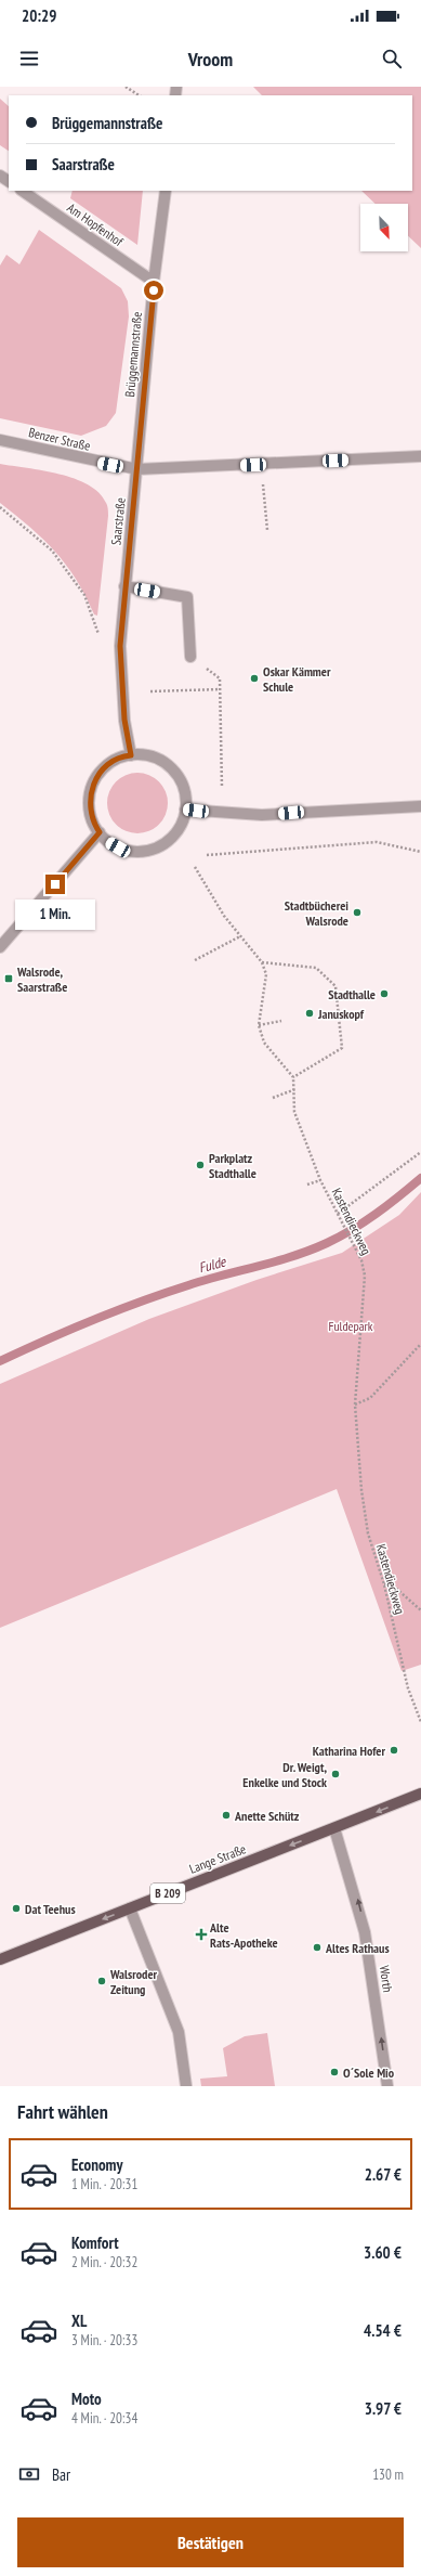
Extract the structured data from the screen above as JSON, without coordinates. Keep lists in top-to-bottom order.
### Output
{
  "streets": {
    "main road": ["Lange Straße", "B 209"],
    "street": [
      "Am Hopfenhof",
      "Brüggemannstraße",
      "Benzer Straße",
      "Saarstraße",
      "Worth"
    ],
    "path": ["Kastendieckweg"]
  },
  "crossings": [
    ["Am Hopfenhof", "Brüggemannstraße"],
    ["Brüggemannstraße", "Benzer Straße"],
    ["Brüggemannstraße", "Saarstraße"],
    ["Benzer Straße", "Saarstraße"],
    ["Lange Straße", "Worth"]
  ],
  "one_way": ["Lange Straße", "Worth"],
  "water": ["Fulde"],
  "parks": ["Fuldepark"],
  "places": {
    "other": [
      "Oskar Kämmer Schule",
      "Stadtbücherei Walsrode",
      "Stadthalle",
      "Januskopf",
      "Parkplatz Stadthalle",
      "Katharina Hofer",
      "Dr. Weigt, Enkelke und Stock",
      "Anette Schütz",
      "Dat Teehus",
      "Altes Rathaus",
      "Walsroder Zeitung",
      "O´Sole Mio"
    ],
    "transit": ["Walsrode, Saarstraße"],
    "health": ["Alte Rats-Apotheke"]
  },
  "north": "bottom right",
  "page": {
    "status": "20:29",
    "header": "Vroom",
    "banner": ["Brüggemannstraße", "Saarstraße"],
    "bubble": "1 Min.",
    "heading": "Fahrt wählen",
    "list": [
      {
        "name": "Economy",
        "note": "1 Min. · 20:31",
        "value": "2.67 €"
      },
      {
        "name": "Komfort",
        "note": "2 Min. · 20:32",
        "value": "3.60 €"
      },
      {
        "name": "XL",
        "note": "3 Min. · 20:33",
        "value": "4.54 €"
      },
      {
        "name": "Moto",
        "note": "4 Min. · 20:34",
        "value": "3.97 €"
      }
    ],
    "pay": ["Bar", "130 m"],
    "buttons": "Bestätigen"
  }
}
